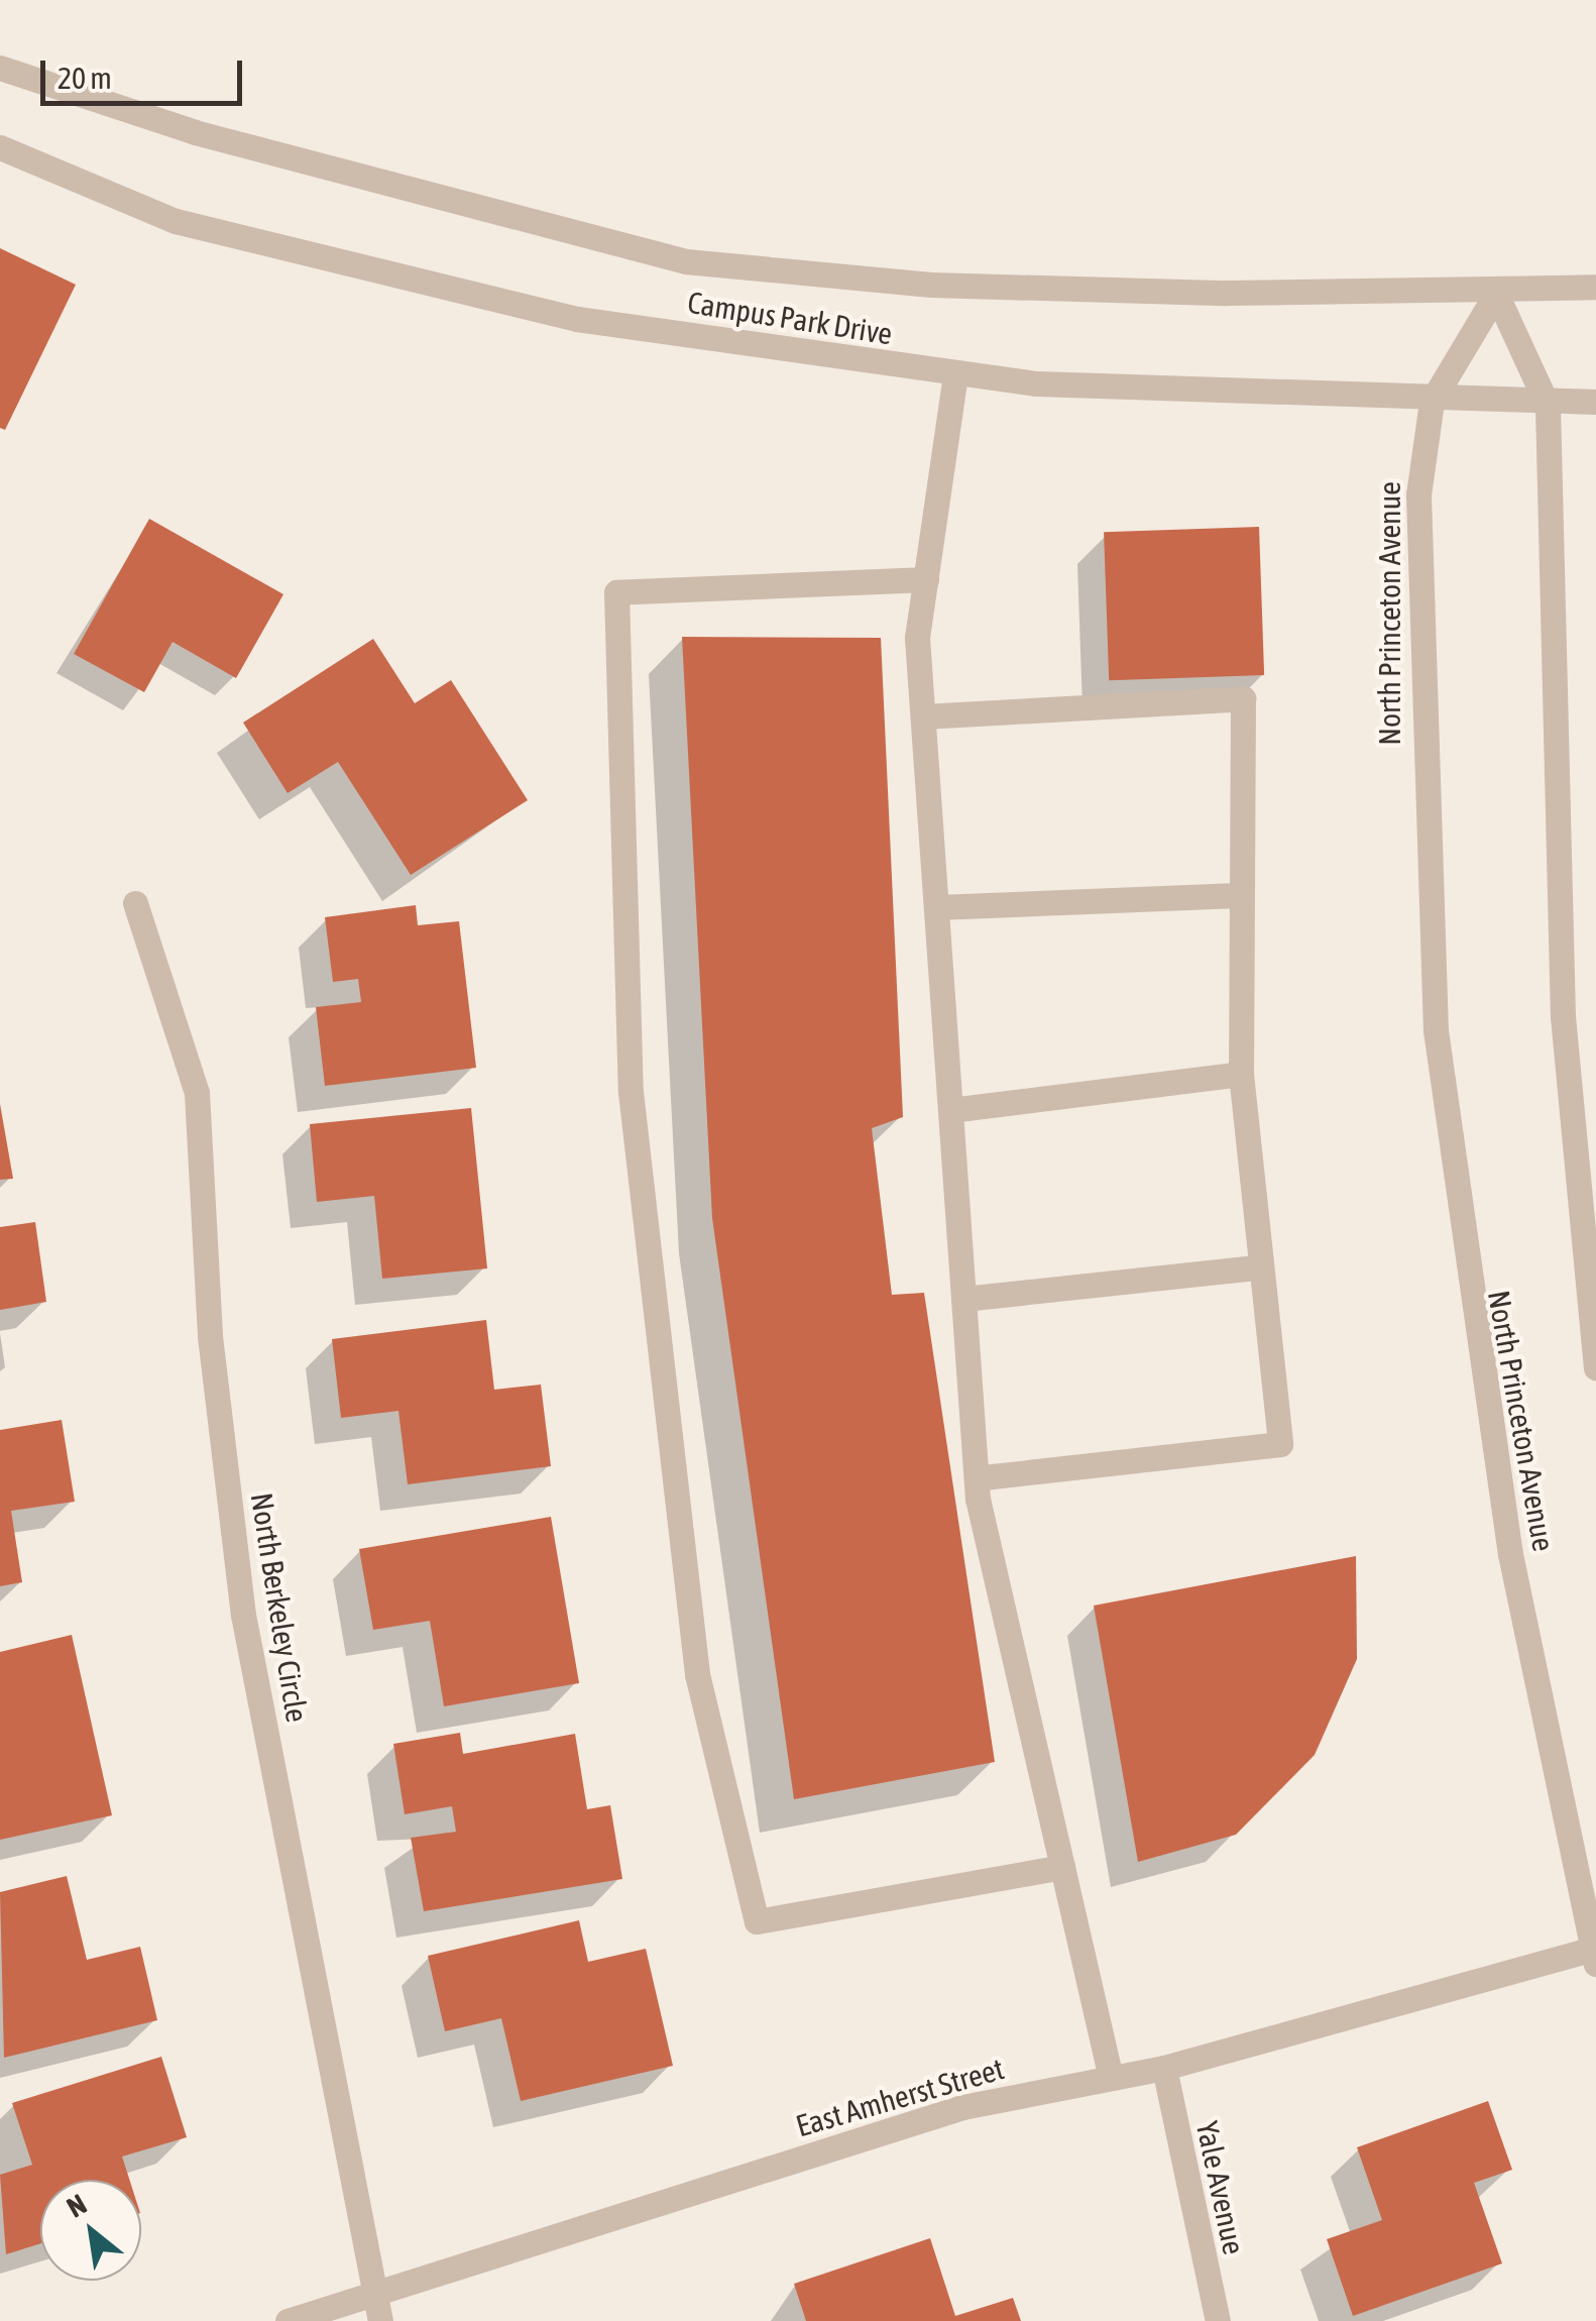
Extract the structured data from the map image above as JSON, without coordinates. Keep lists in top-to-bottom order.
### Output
{
  "streets": {
    "street": [
      "Campus Park Drive",
      "North Princeton Avenue",
      "North Berkeley Circle",
      "East Amherst Street",
      "Yale Avenue"
    ]
  },
  "crossings": [
    ["Campus Park Drive", "North Princeton Avenue"],
    ["North Princeton Avenue", "East Amherst Street"],
    ["North Berkeley Circle", "East Amherst Street"],
    ["East Amherst Street", "Yale Avenue"]
  ],
  "scale_bar": "20 m",
  "north": "top left"
}
